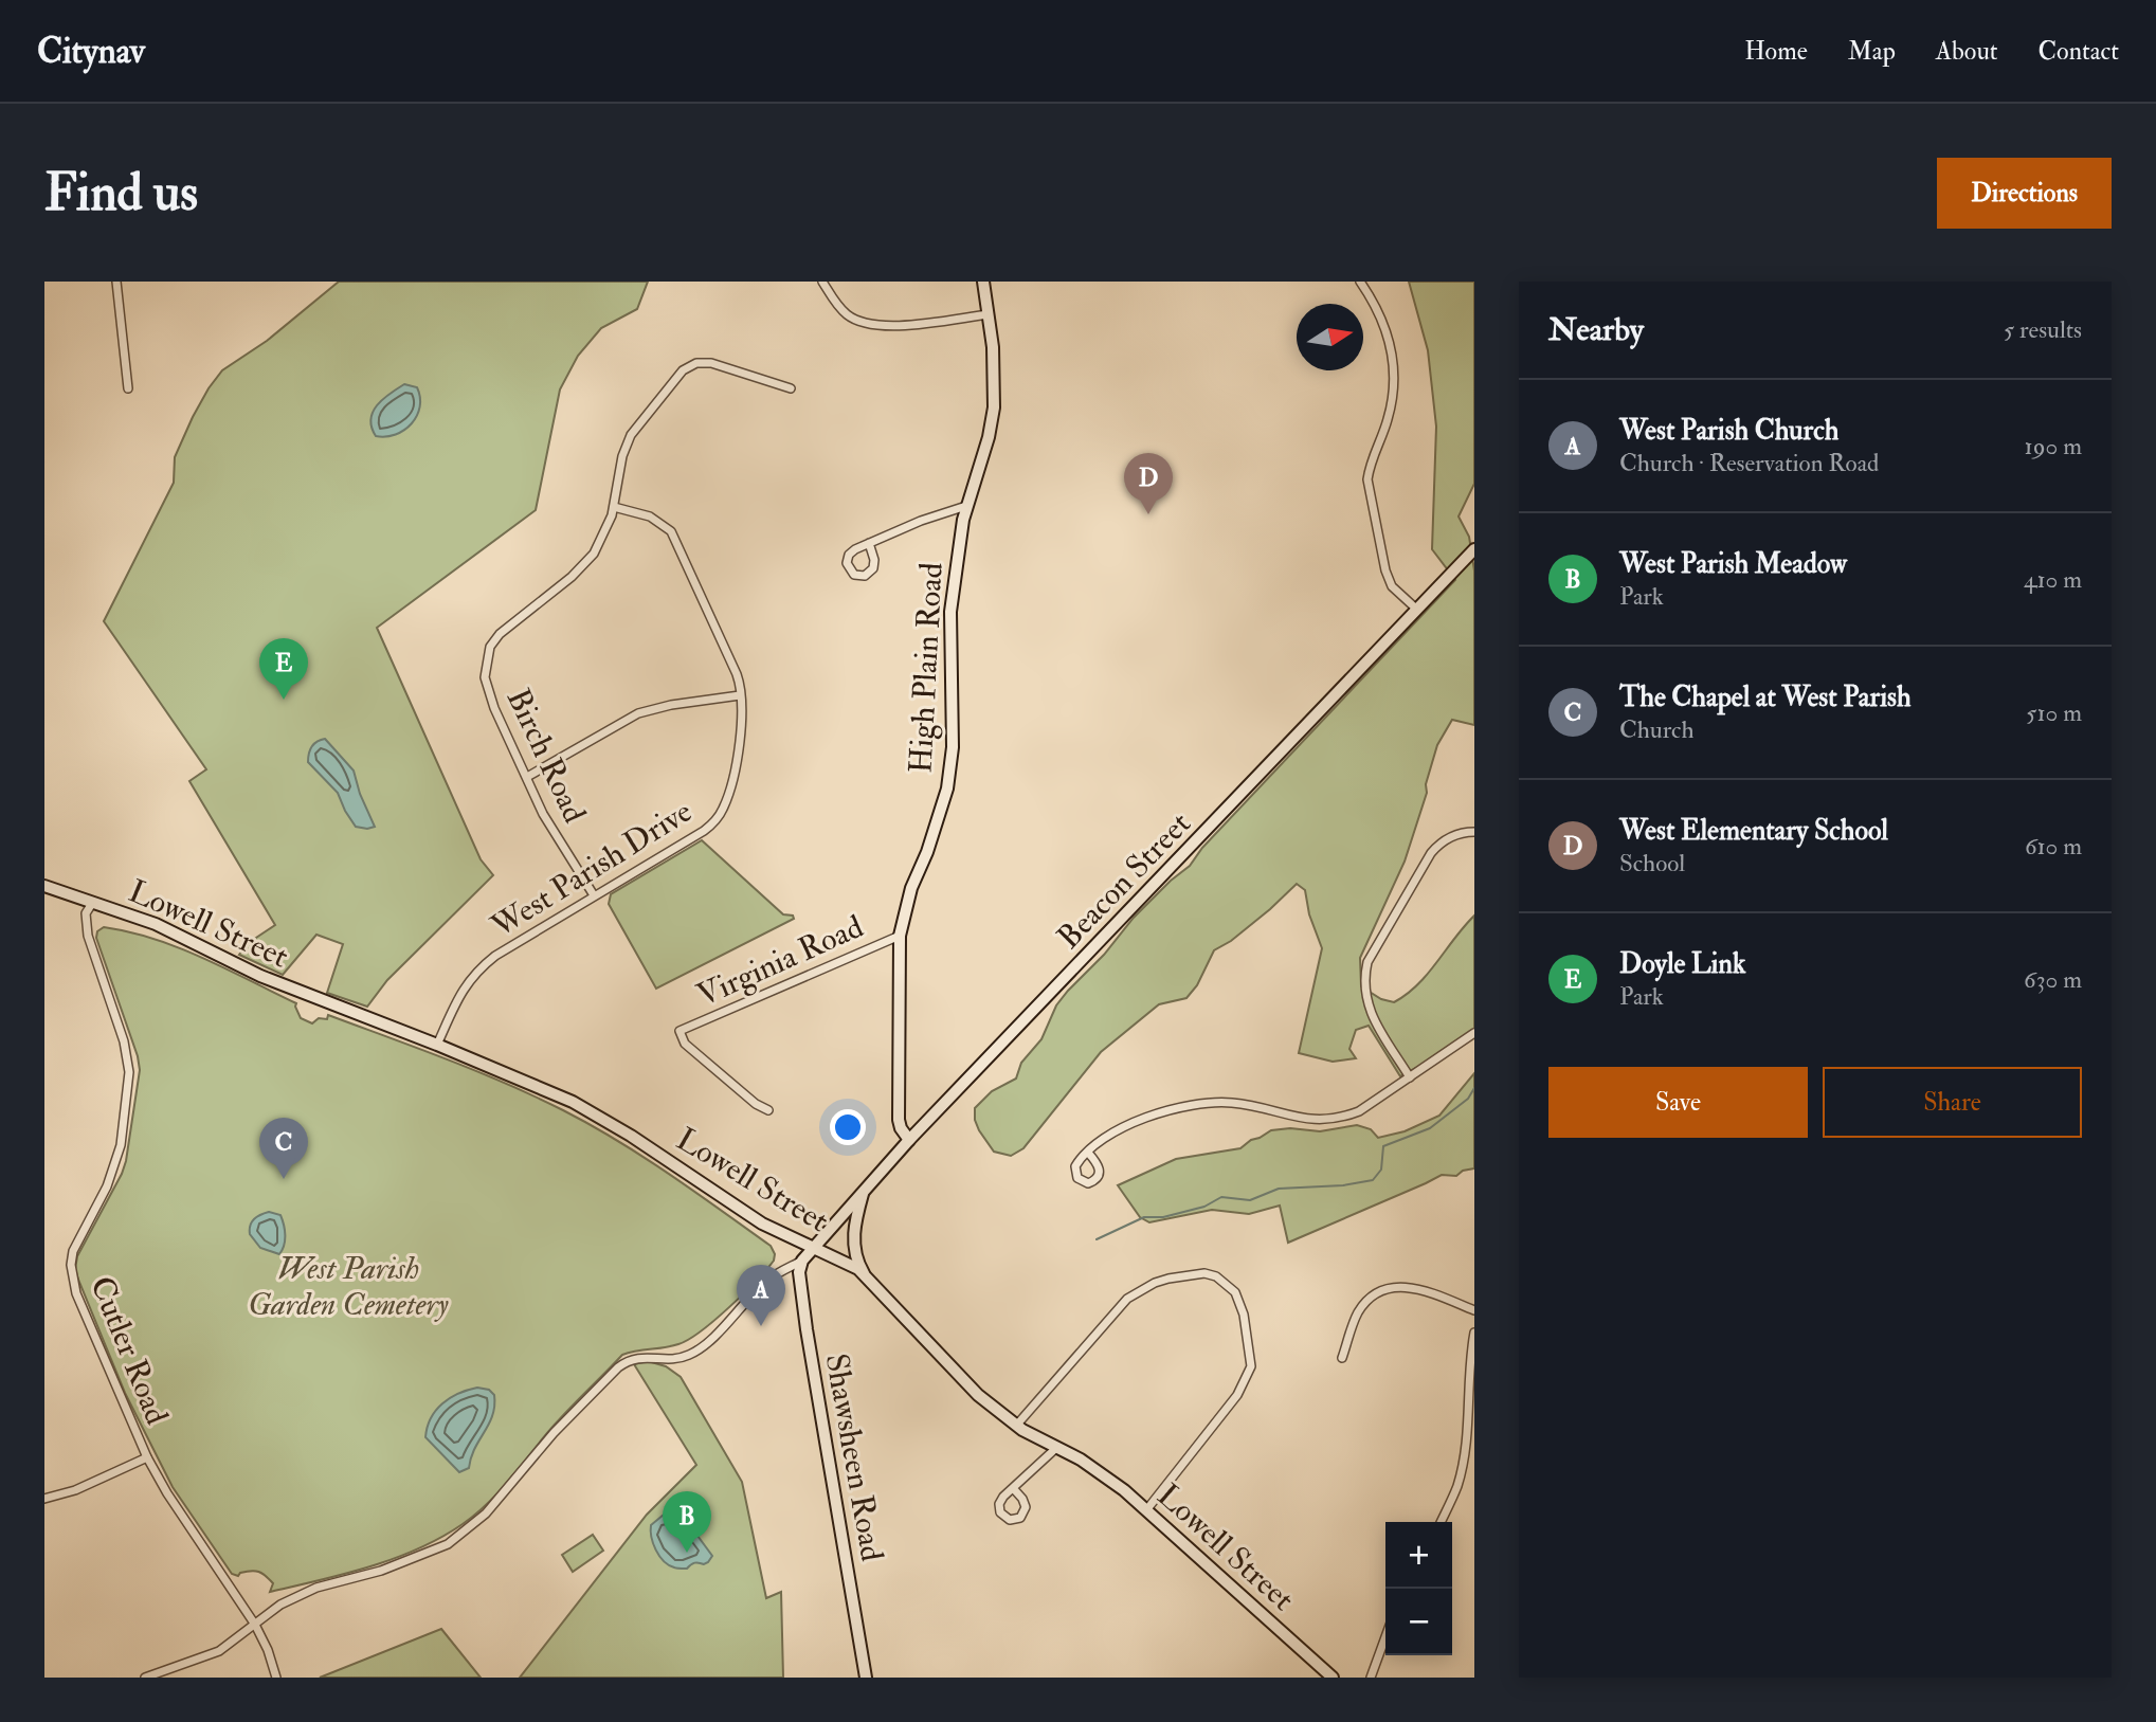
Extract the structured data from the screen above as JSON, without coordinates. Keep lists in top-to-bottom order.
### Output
{
  "streets": {
    "main road": [
      "High Plain Road",
      "Beacon Street",
      "Lowell Street",
      "Shawsheen Road"
    ],
    "street": [
      "Birch Road",
      "West Parish Drive",
      "Virginia Road",
      "Cutler Road"
    ]
  },
  "crossings": [
    ["High Plain Road", "Beacon Street"],
    ["High Plain Road", "Virginia Road"],
    ["Birch Road", "West Parish Drive"],
    ["West Parish Drive", "Lowell Street"],
    ["Beacon Street", "Lowell Street"],
    ["Lowell Street", "Cutler Road"]
  ],
  "parks": ["West Parish Garden Cemetery"],
  "north": "right",
  "page": {
    "header": "Citynav",
    "nav": [
      "Home",
      "Map",
      "About",
      "Contact"
    ],
    "buttons": [
      "Directions",
      ["Save", "Share"]
    ],
    "title": "Find us",
    "heading": ["Nearby", "5 results"],
    "list": [
      {
        "mark": "A",
        "name": "West Parish Church",
        "note": "Church · Reservation Road",
        "value": "190 m"
      },
      {
        "mark": "B",
        "name": "West Parish Meadow",
        "note": "Park",
        "value": "410 m"
      },
      {
        "mark": "C",
        "name": "The Chapel at West Parish",
        "note": "Church",
        "value": "510 m"
      },
      {
        "mark": "D",
        "name": "West Elementary School",
        "note": "School",
        "value": "610 m"
      },
      {
        "mark": "E",
        "name": "Doyle Link",
        "note": "Park",
        "value": "630 m"
      }
    ],
    "pins": [
      "D",
      "E",
      "C",
      "A",
      "B"
    ],
    "map_buttons": ["+", "−"]
  }
}
